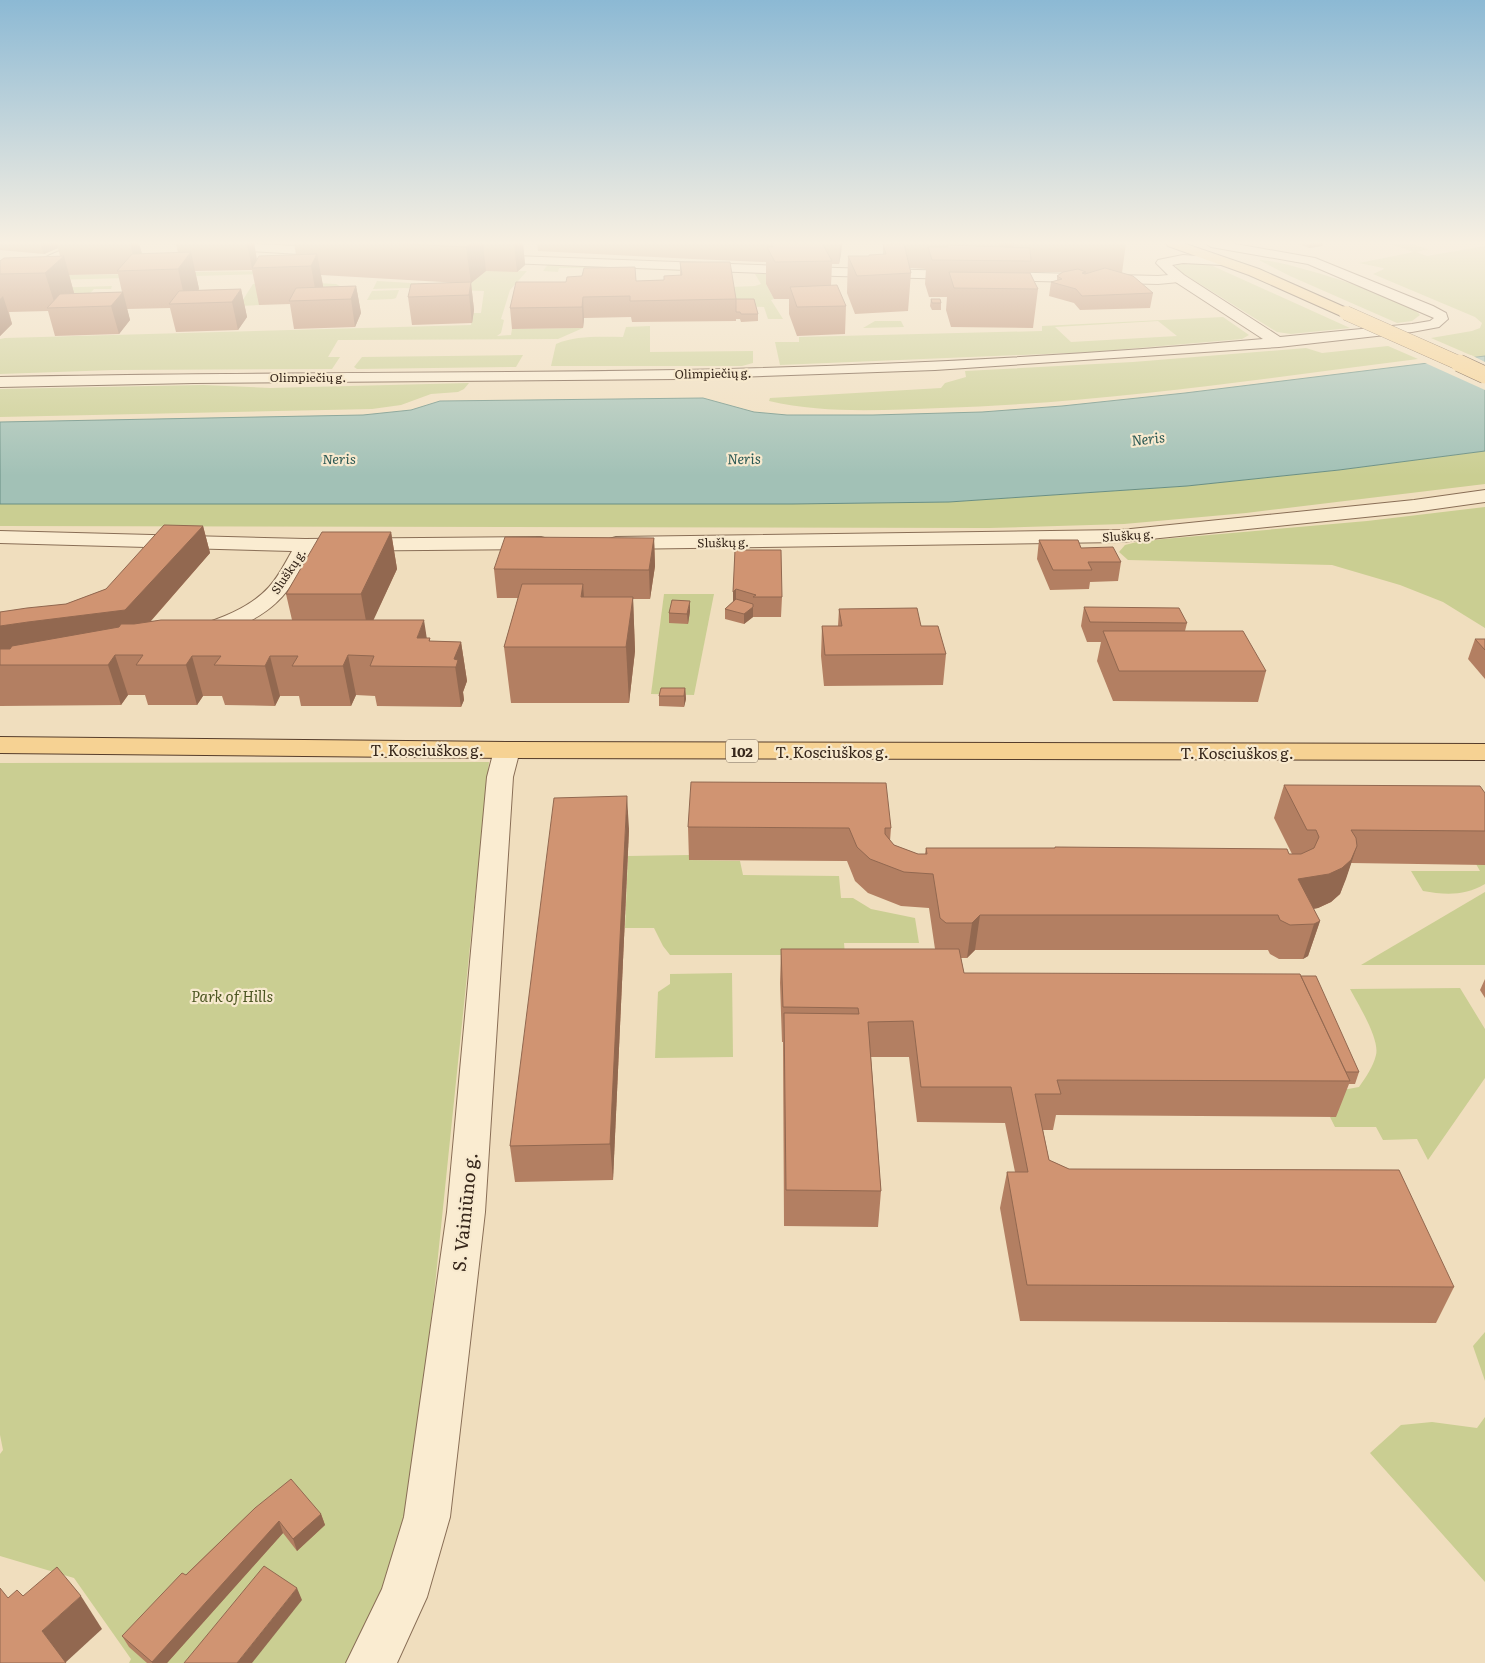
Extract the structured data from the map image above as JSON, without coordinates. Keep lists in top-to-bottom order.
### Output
{
  "streets": {
    "main road": ["T. Kosciuškos g.", "102"],
    "street": ["Olimpiečių g.", "Sluškų g.", "S. Vainiūno g."]
  },
  "crossings": [
    ["T. Kosciuškos g.", "S. Vainiūno g."]
  ],
  "water": ["Neris"],
  "parks": ["Park of Hills"]
}
